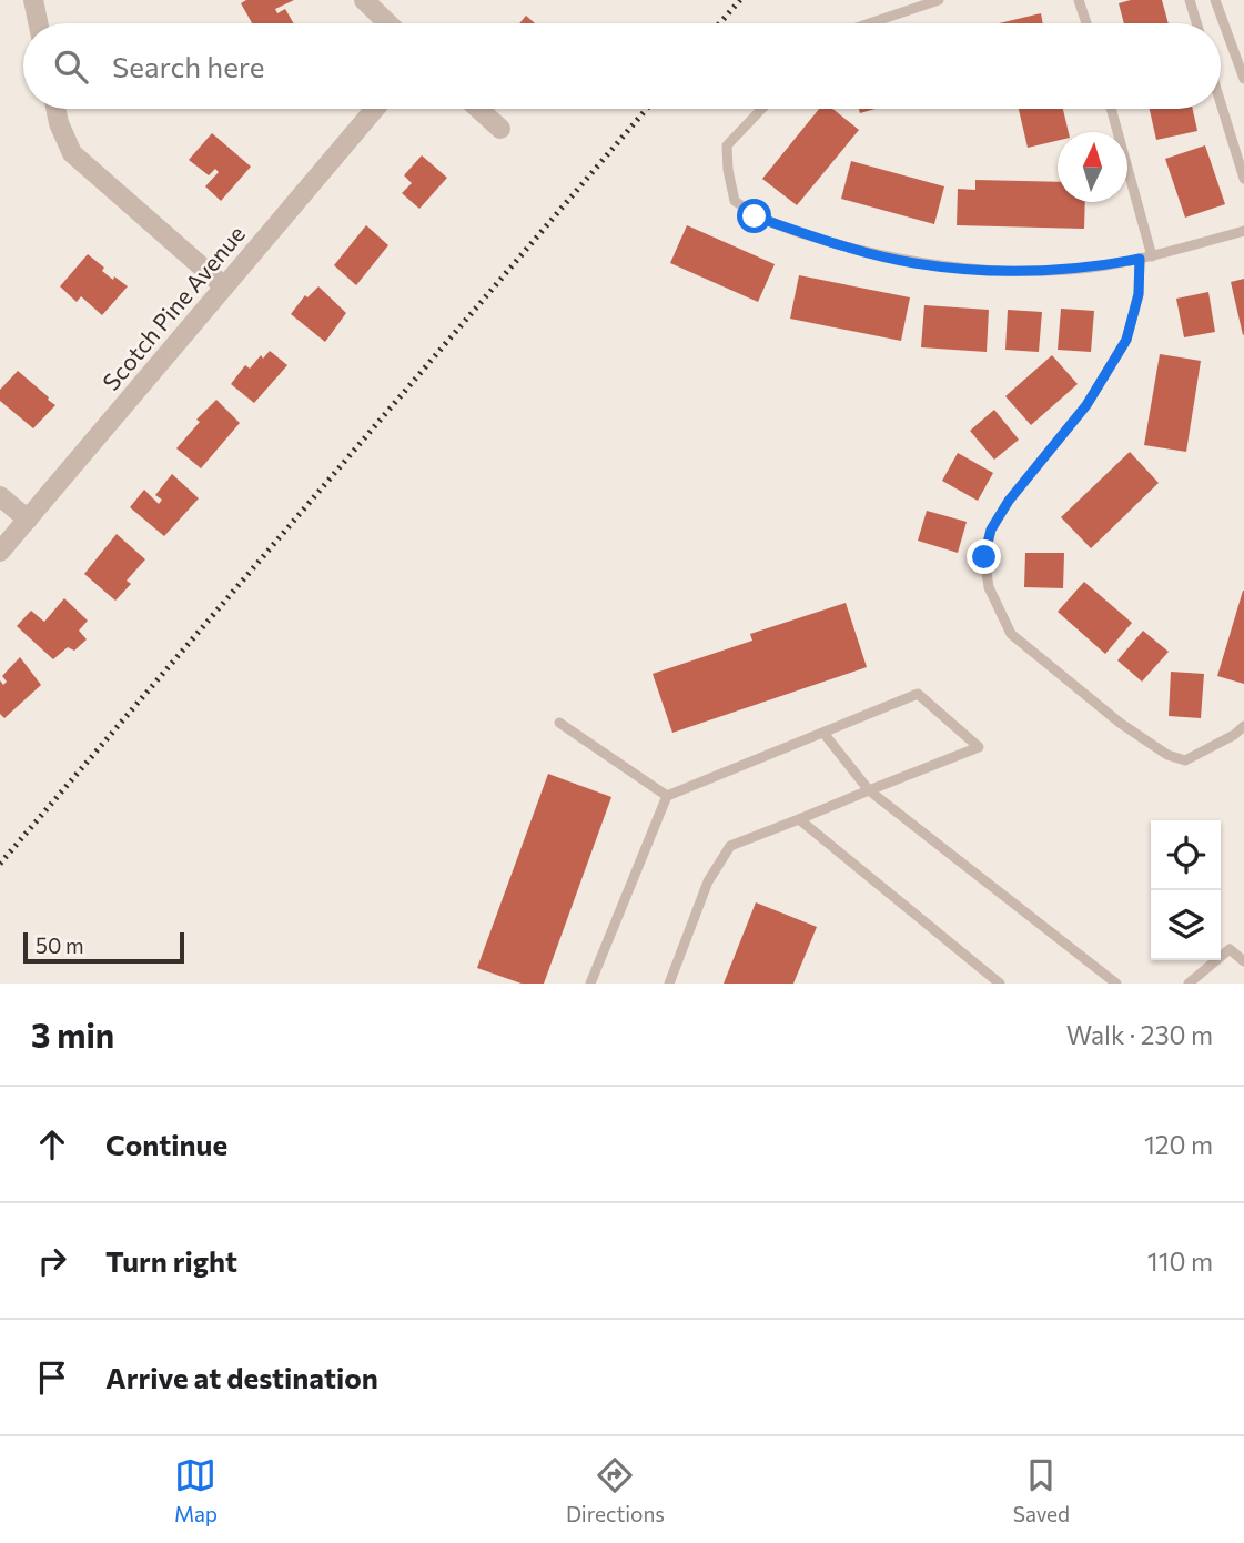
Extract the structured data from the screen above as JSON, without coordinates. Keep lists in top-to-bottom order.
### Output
{
  "streets": {
    "street": ["Scotch Pine Avenue"]
  },
  "scale_bar": "50 m",
  "north": "top",
  "page": {
    "search": "Search here",
    "scale": "50 m",
    "heading": ["3 min", "Walk · 230 m"],
    "list": [
      ["Continue", "120 m"],
      ["Turn right", "110 m"],
      "Arrive at destination"
    ],
    "nav": ["Map", "Directions", "Saved"]
  }
}
